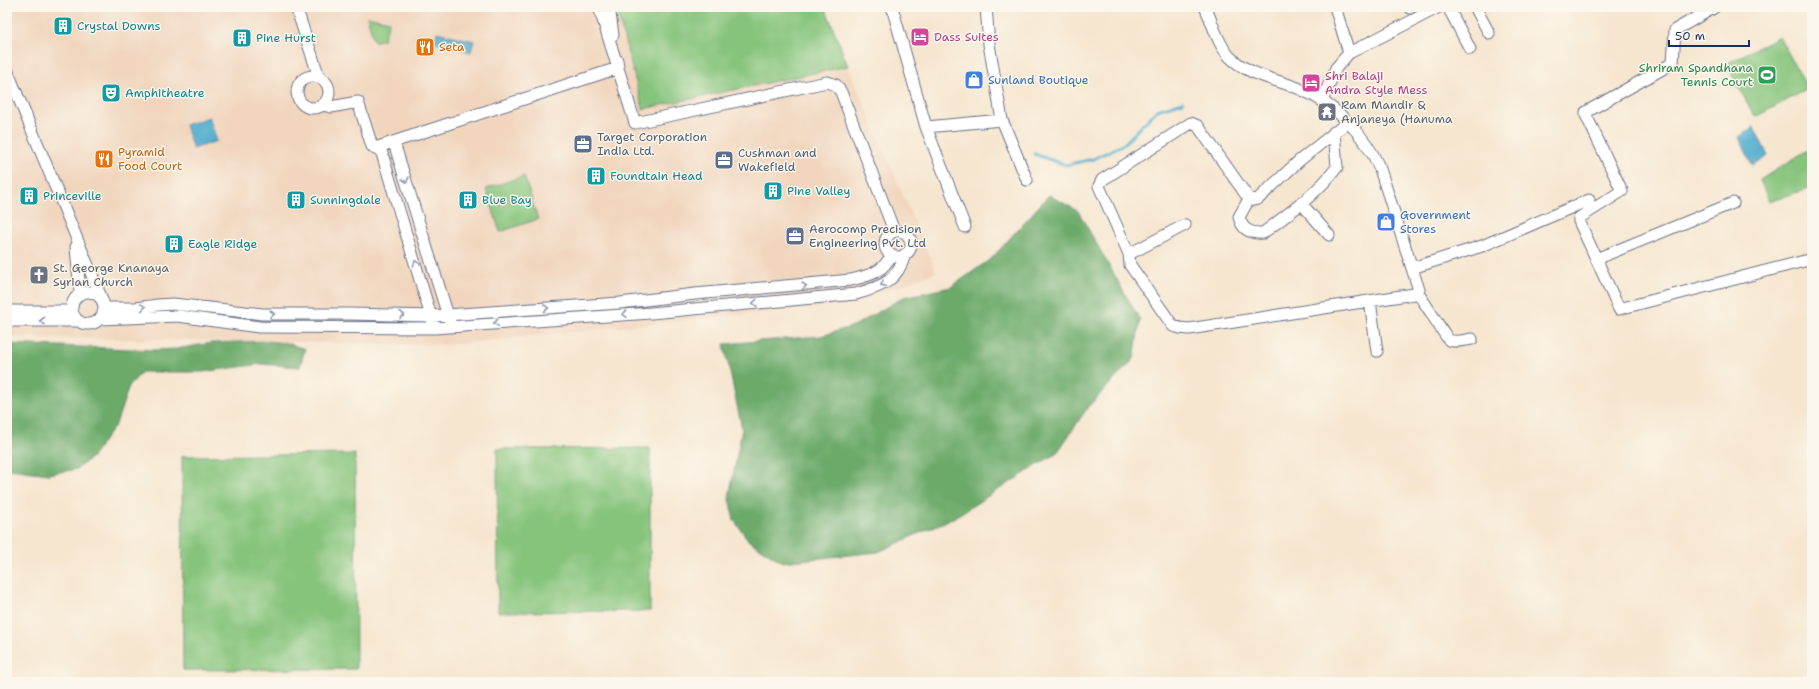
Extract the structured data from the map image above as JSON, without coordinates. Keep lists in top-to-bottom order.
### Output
{
  "places": {
    "building": [
      "Crystal Downs",
      "Pine Hurst",
      "Foundtain Head",
      "Pine Valley",
      "Princeville",
      "Sunningdale",
      "Blue Bay",
      "Eagle Ridge"
    ],
    "hotel": ["Dass Suites", "Shri Balaji Andra Style Mess"],
    "restaurant": ["Seta", "Pyramid Food Court"],
    "sports": ["Shriram Spandhana Tennis Court"],
    "shop": ["Sunland Boutique", "Government Stores"],
    "theatre": ["Amphitheatre"],
    "temple": ["Ram Mandir & Anjaneya (Hanuma"],
    "office": ["Target Corporation India Ltd.", "Cushman and Wakefield", "Aerocomp Precision Engineering Pvt. Ltd"],
    "church": ["St. George Knanaya Syrian Church"]
  },
  "scale_bar": "50 m"
}
